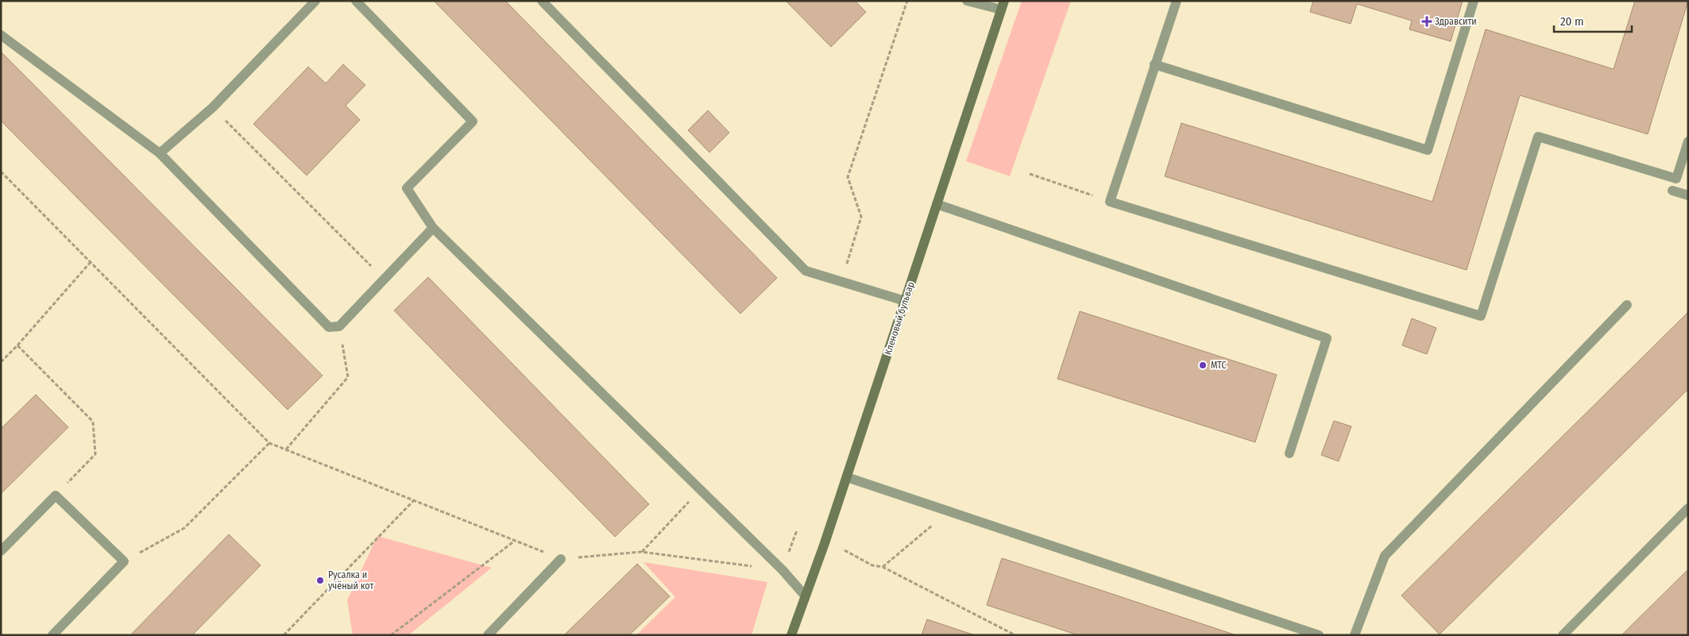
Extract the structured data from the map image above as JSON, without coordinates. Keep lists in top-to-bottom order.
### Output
{
  "streets": {
    "street": ["Кленовый бульвар"]
  },
  "places": {
    "health": ["Здравсити"],
    "other": ["МТС", "Русалка и учёный кот"]
  },
  "scale_bar": "20 m"
}
